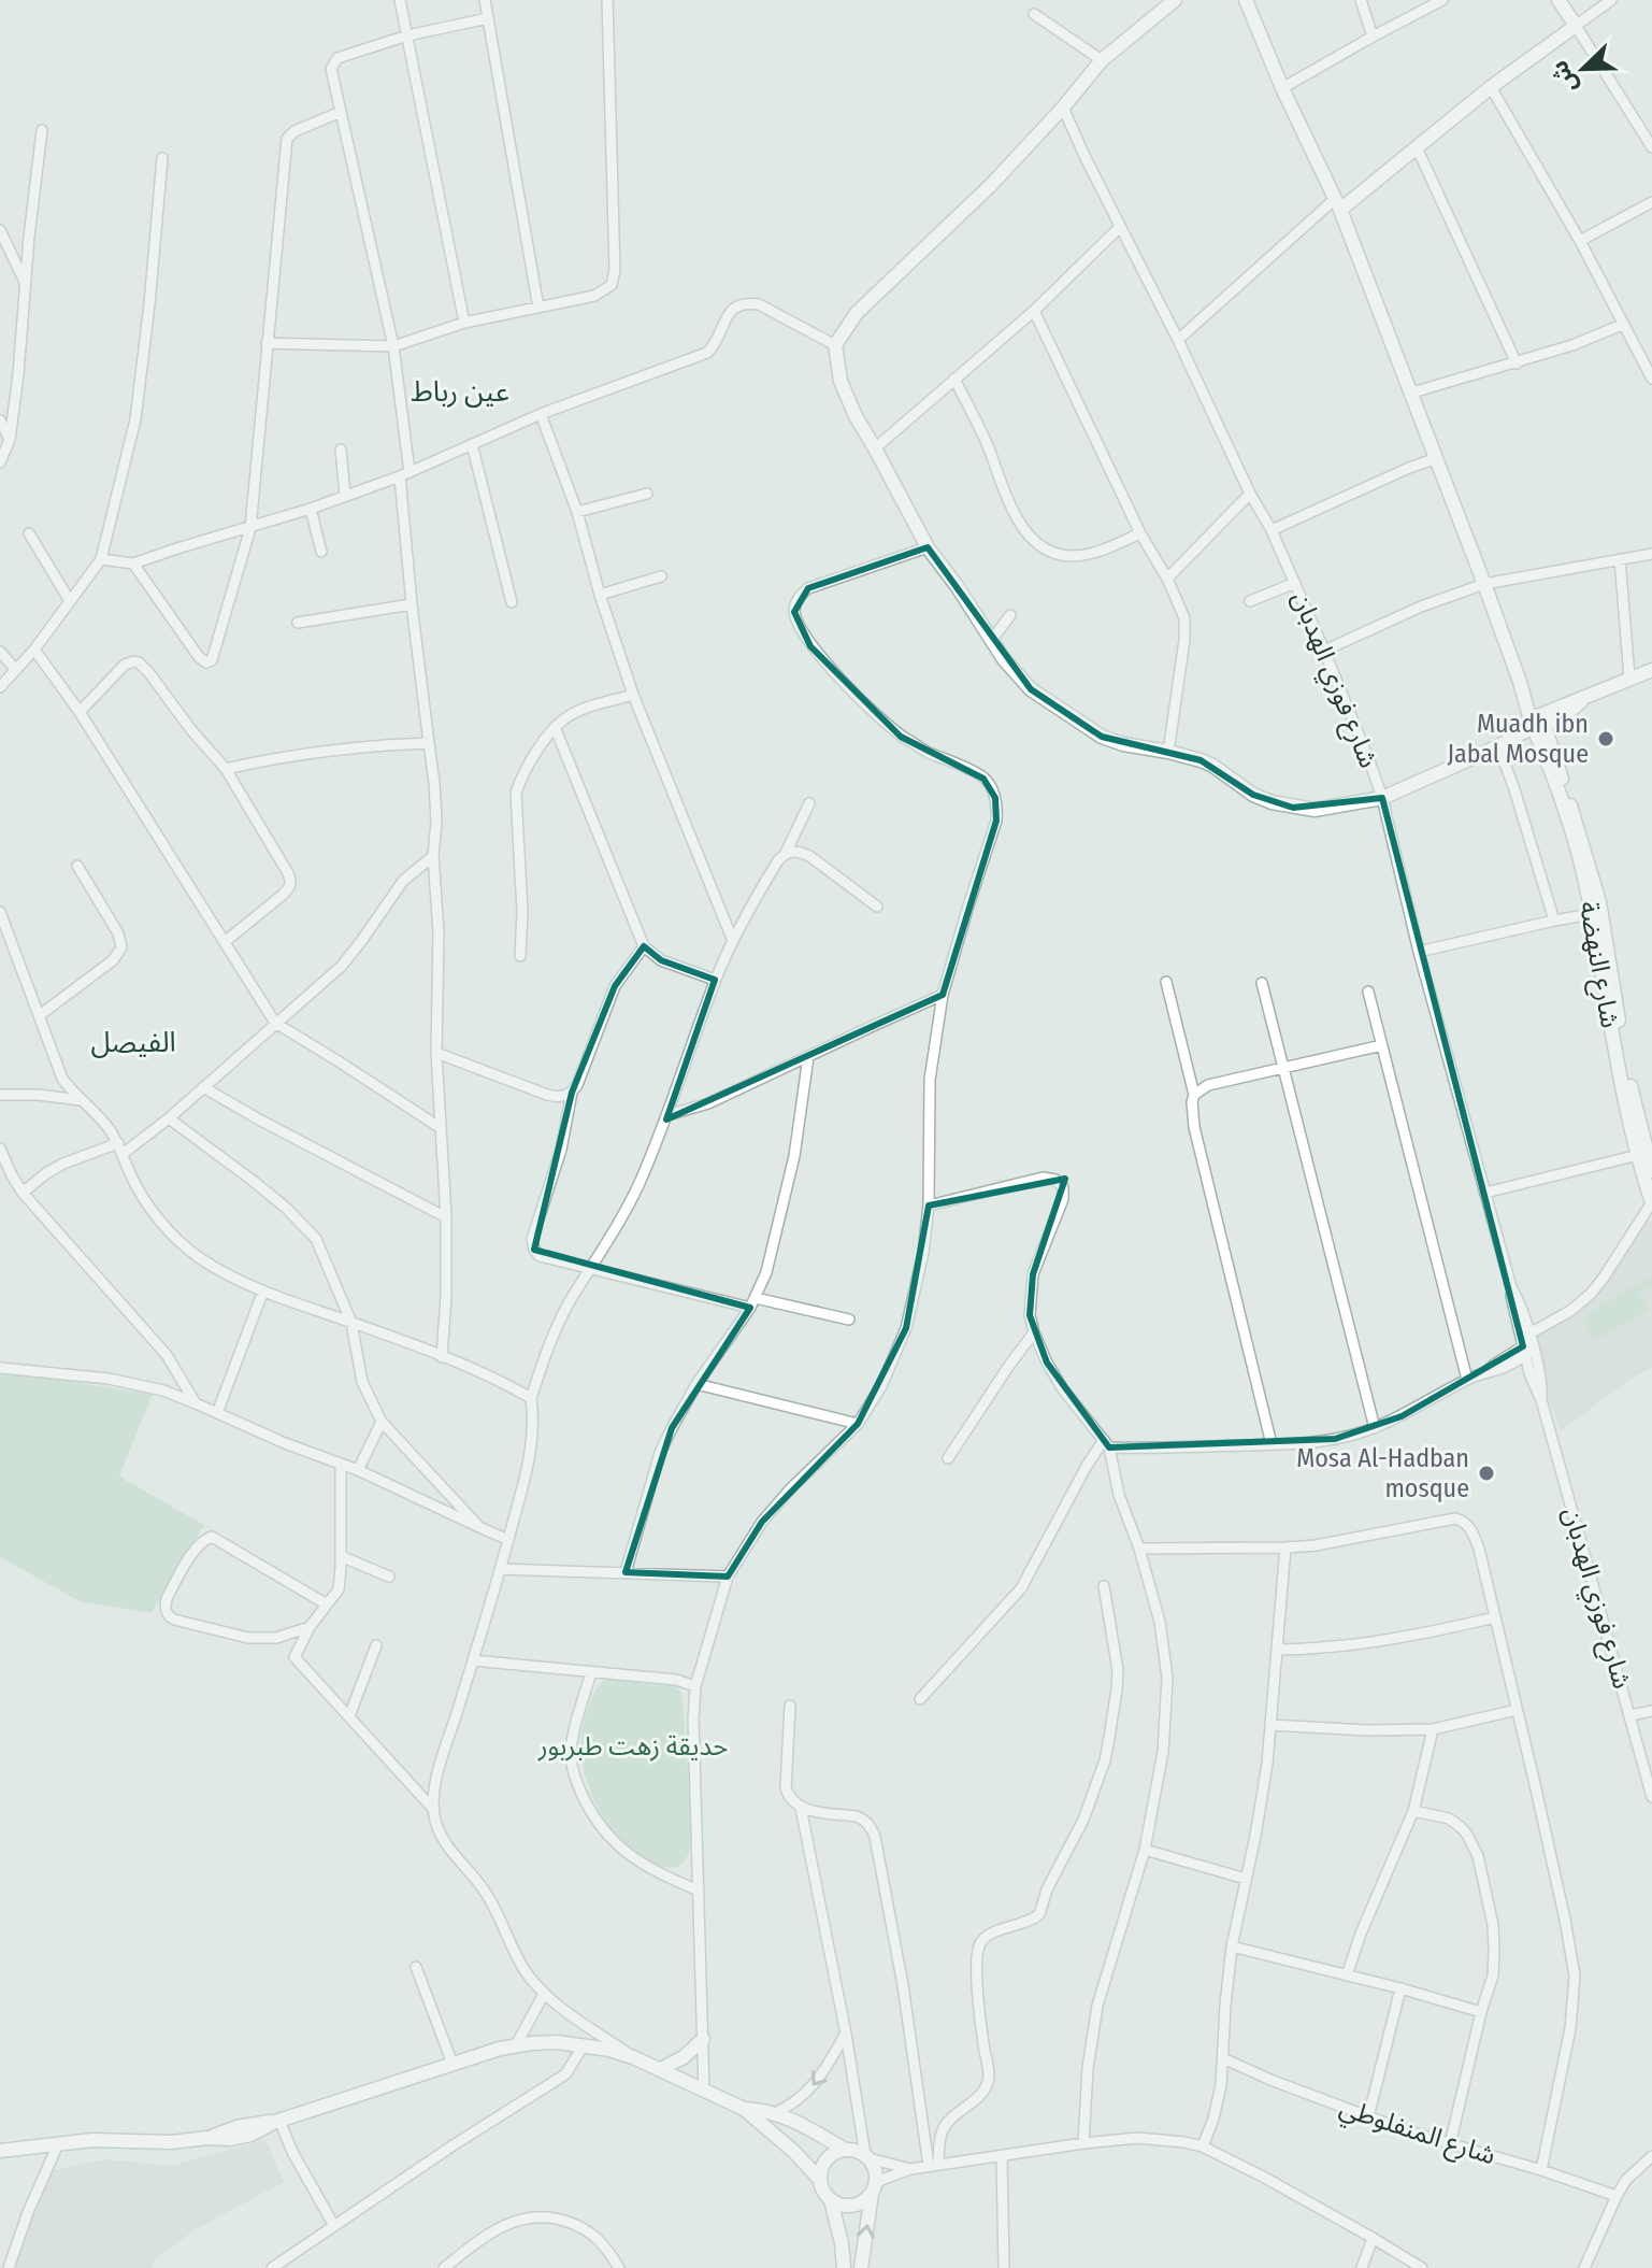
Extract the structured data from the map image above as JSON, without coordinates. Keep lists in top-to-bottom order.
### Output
{
  "streets": {
    "street": ["شارع فوزي الهدبان", "شارع النهضة", "شارع المنفلوطي"]
  },
  "districts": ["عين رباط", "الفيصل"],
  "parks": ["حديقة زهت طبربور"],
  "places": ["Muadh ibn Jabal Mosque", "Mosa Al-Hadban mosque"],
  "north": "bottom left"
}
